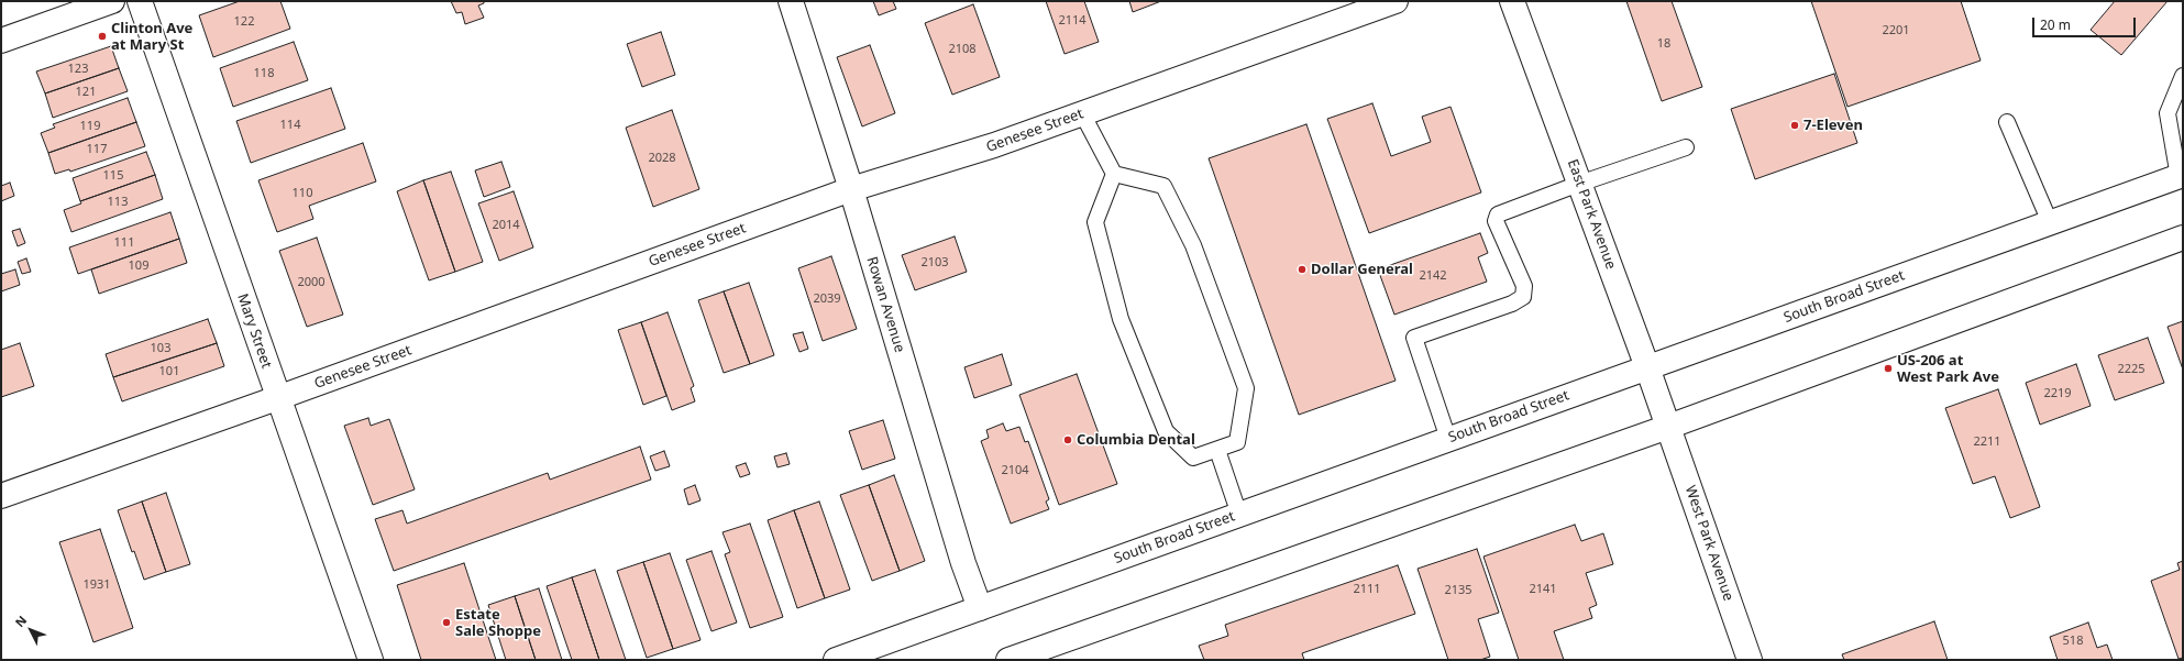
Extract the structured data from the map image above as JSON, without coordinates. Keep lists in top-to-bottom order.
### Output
{
  "streets": {
    "street": [
      "Genesee Street",
      "East Park Avenue",
      "South Broad Street",
      "Rowan Avenue",
      "Mary Street",
      "West Park Avenue"
    ]
  },
  "crossings": [
    ["Genesee Street", "Rowan Avenue"],
    ["Genesee Street", "Mary Street"],
    ["East Park Avenue", "South Broad Street"],
    ["East Park Avenue", "West Park Avenue"],
    ["South Broad Street", "Rowan Avenue"]
  ],
  "places": [
    "Clinton Ave at Mary St",
    "7-Eleven",
    "Dollar General",
    "US-206 at West Park Ave",
    "Columbia Dental",
    "Estate Sale Shoppe"
  ],
  "house_numbers": [
    "2114",
    "122",
    "2201",
    "18",
    "2108",
    "123",
    "118",
    "121",
    "114",
    "119",
    "117",
    "2028",
    "115",
    "110",
    "113",
    "2014",
    "111",
    "2103",
    "109",
    "2142",
    "2000",
    "2039",
    "103",
    "2225",
    "101",
    "2219",
    "2211",
    "2104",
    "1931",
    "2111",
    "2141",
    "2135",
    "518"
  ],
  "scale_bar": "20 m",
  "north": "top left"
}
